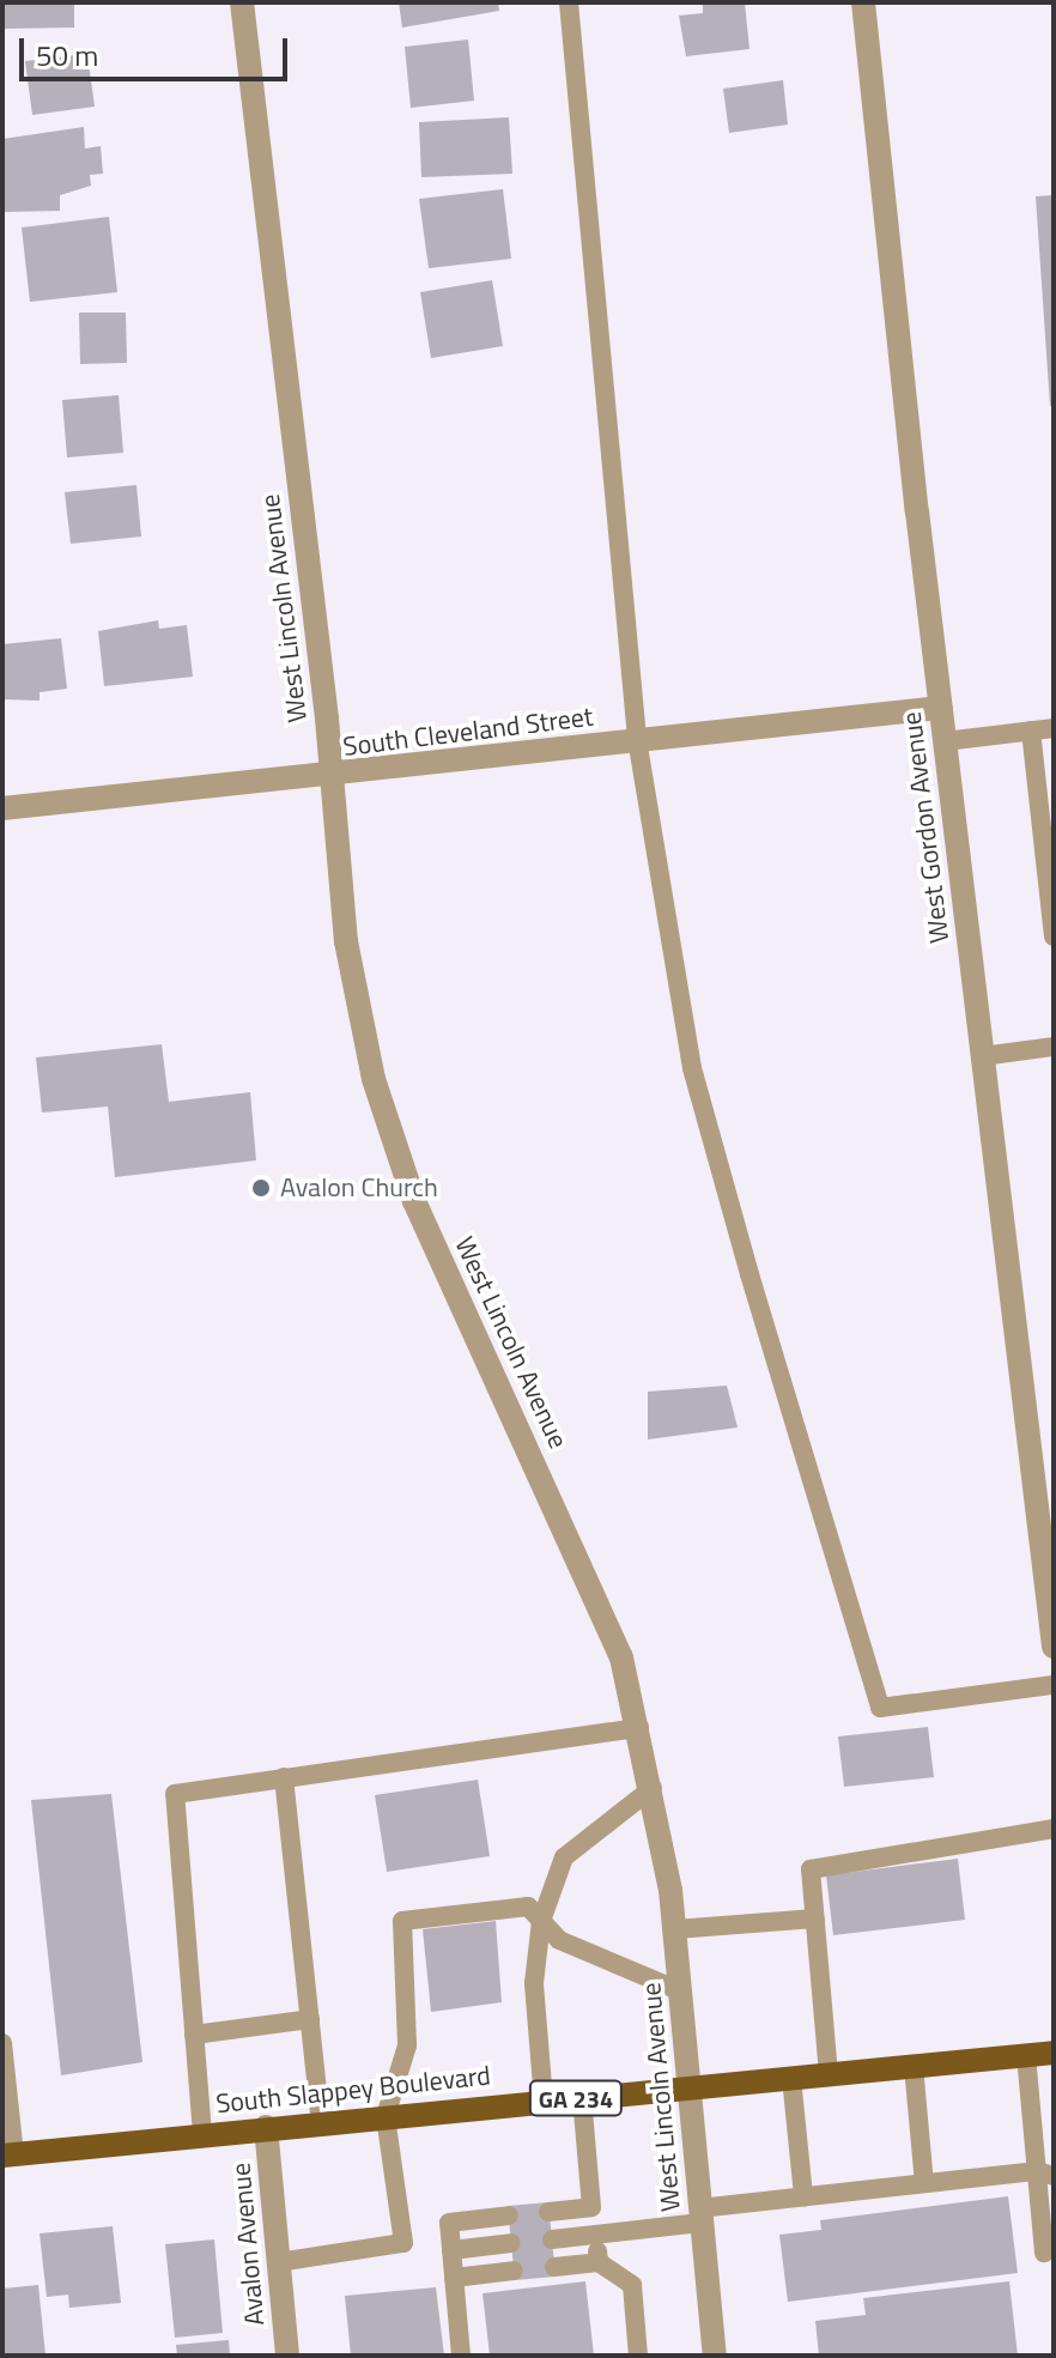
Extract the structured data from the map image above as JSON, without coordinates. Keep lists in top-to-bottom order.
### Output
{
  "streets": {
    "main road": ["South Slappey Boulevard", "GA 234"],
    "street": [
      "West Lincoln Avenue",
      "South Cleveland Street",
      "West Gordon Avenue",
      "Avalon Avenue"
    ]
  },
  "crossings": [
    ["West Lincoln Avenue", "South Cleveland Street"],
    ["West Lincoln Avenue", "South Slappey Boulevard"],
    ["South Cleveland Street", "West Gordon Avenue"],
    ["South Slappey Boulevard", "Avalon Avenue"]
  ],
  "places": ["Avalon Church"],
  "scale_bar": "50 m"
}
